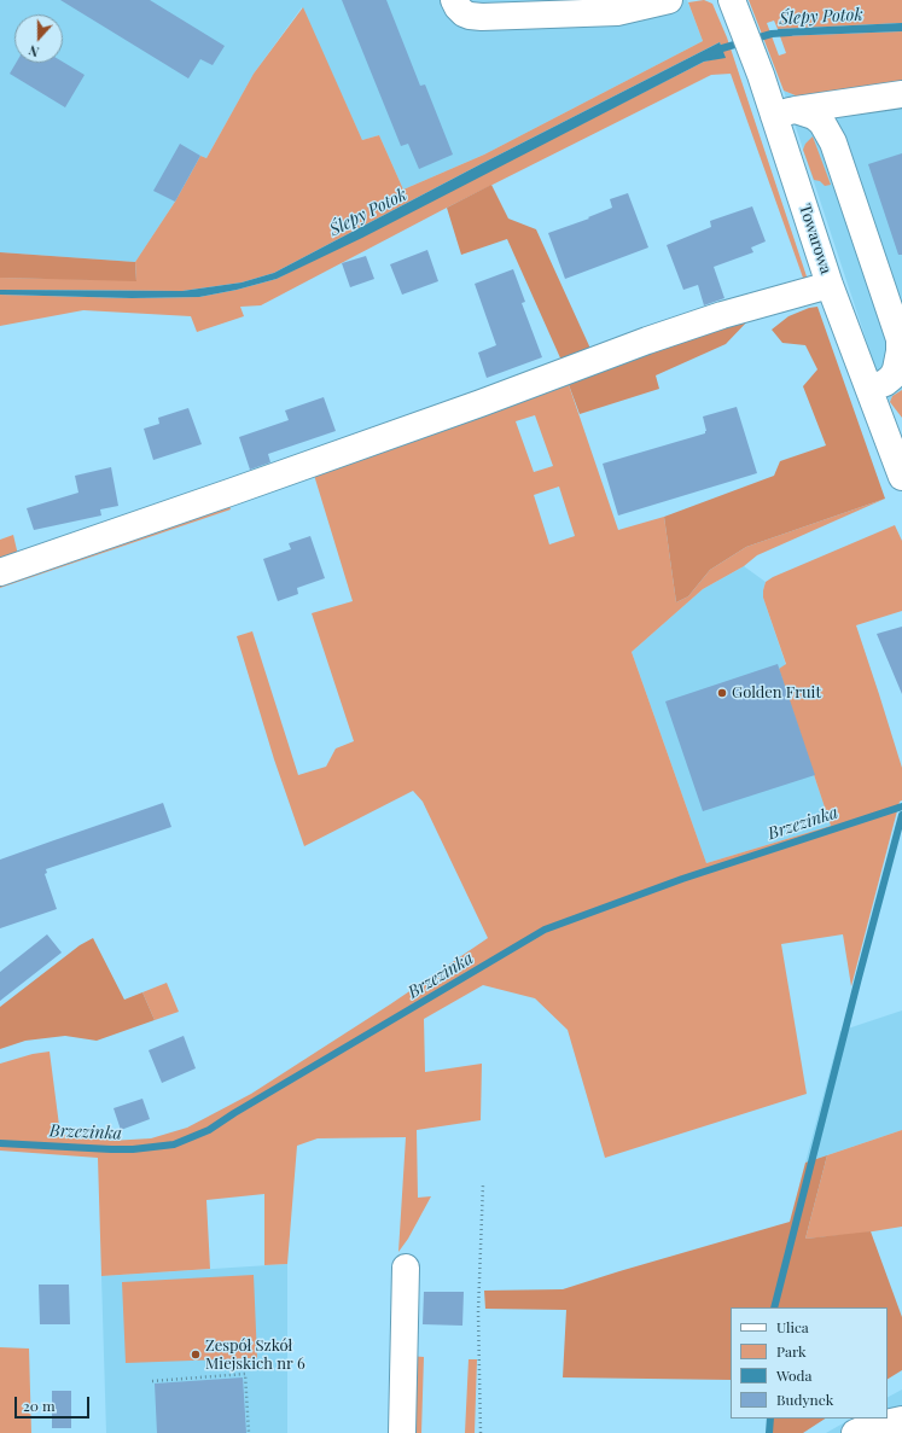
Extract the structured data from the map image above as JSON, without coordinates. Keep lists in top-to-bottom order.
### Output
{
  "streets": {
    "street": ["Towarowa"]
  },
  "water": ["Ślepy Potok", "Brzezinka"],
  "places": ["Golden Fruit", "Zespół Szkół Miejskich nr 6"],
  "legend": [
    "Ulica",
    "Park",
    "Woda",
    "Budynek"
  ],
  "scale_bar": "20 m",
  "north": "bottom"
}
